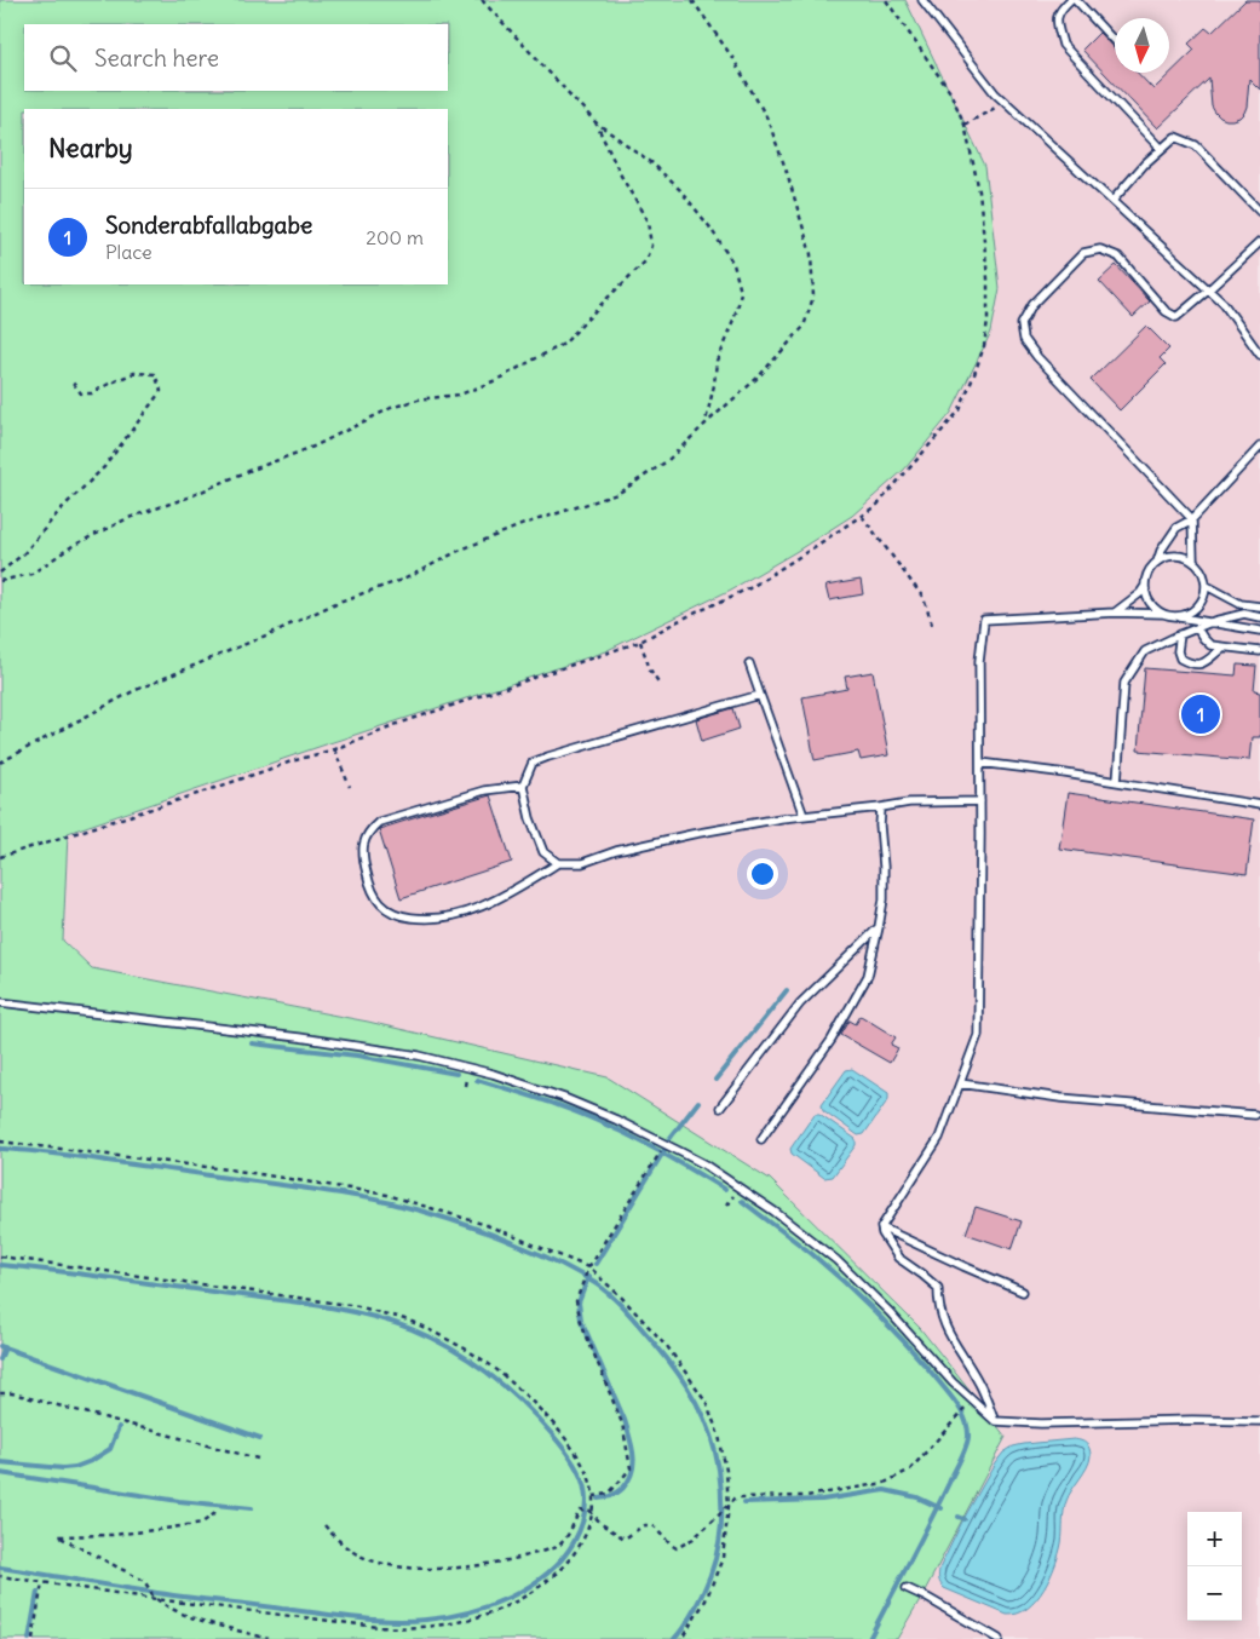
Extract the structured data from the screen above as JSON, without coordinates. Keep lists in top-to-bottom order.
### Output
{
  "north": "bottom",
  "page": {
    "search": "Search here",
    "heading": "Nearby",
    "list": [
      {
        "mark": "1",
        "name": "Sonderabfallabgabe",
        "note": "Place",
        "value": "200 m"
      }
    ],
    "pins": "1",
    "map_buttons": ["+", "−"]
  }
}
